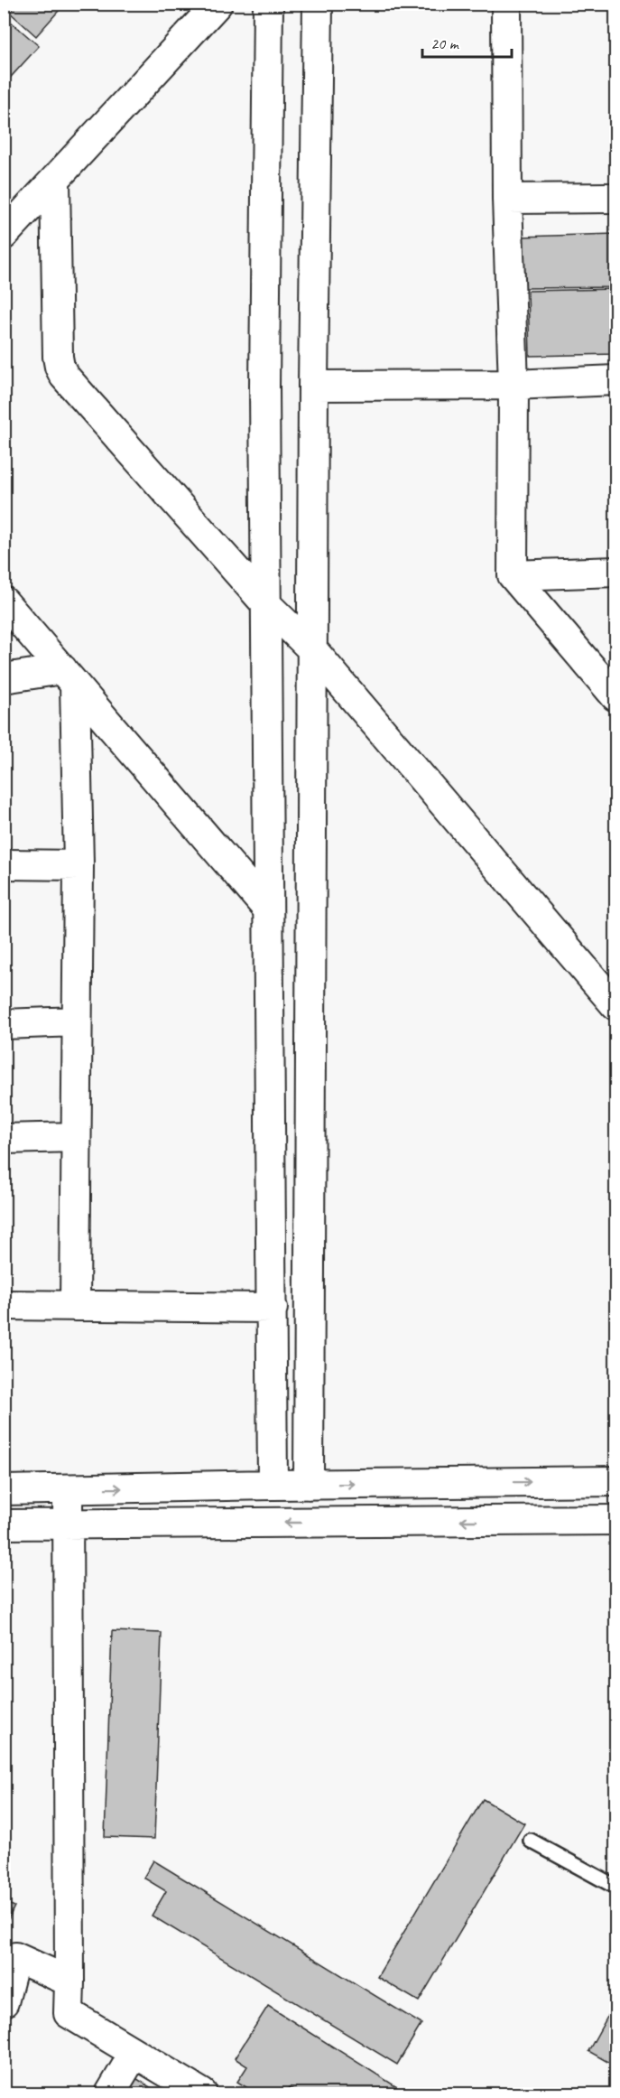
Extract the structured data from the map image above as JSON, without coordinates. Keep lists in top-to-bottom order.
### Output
{
  "scale_bar": "20 m"
}
